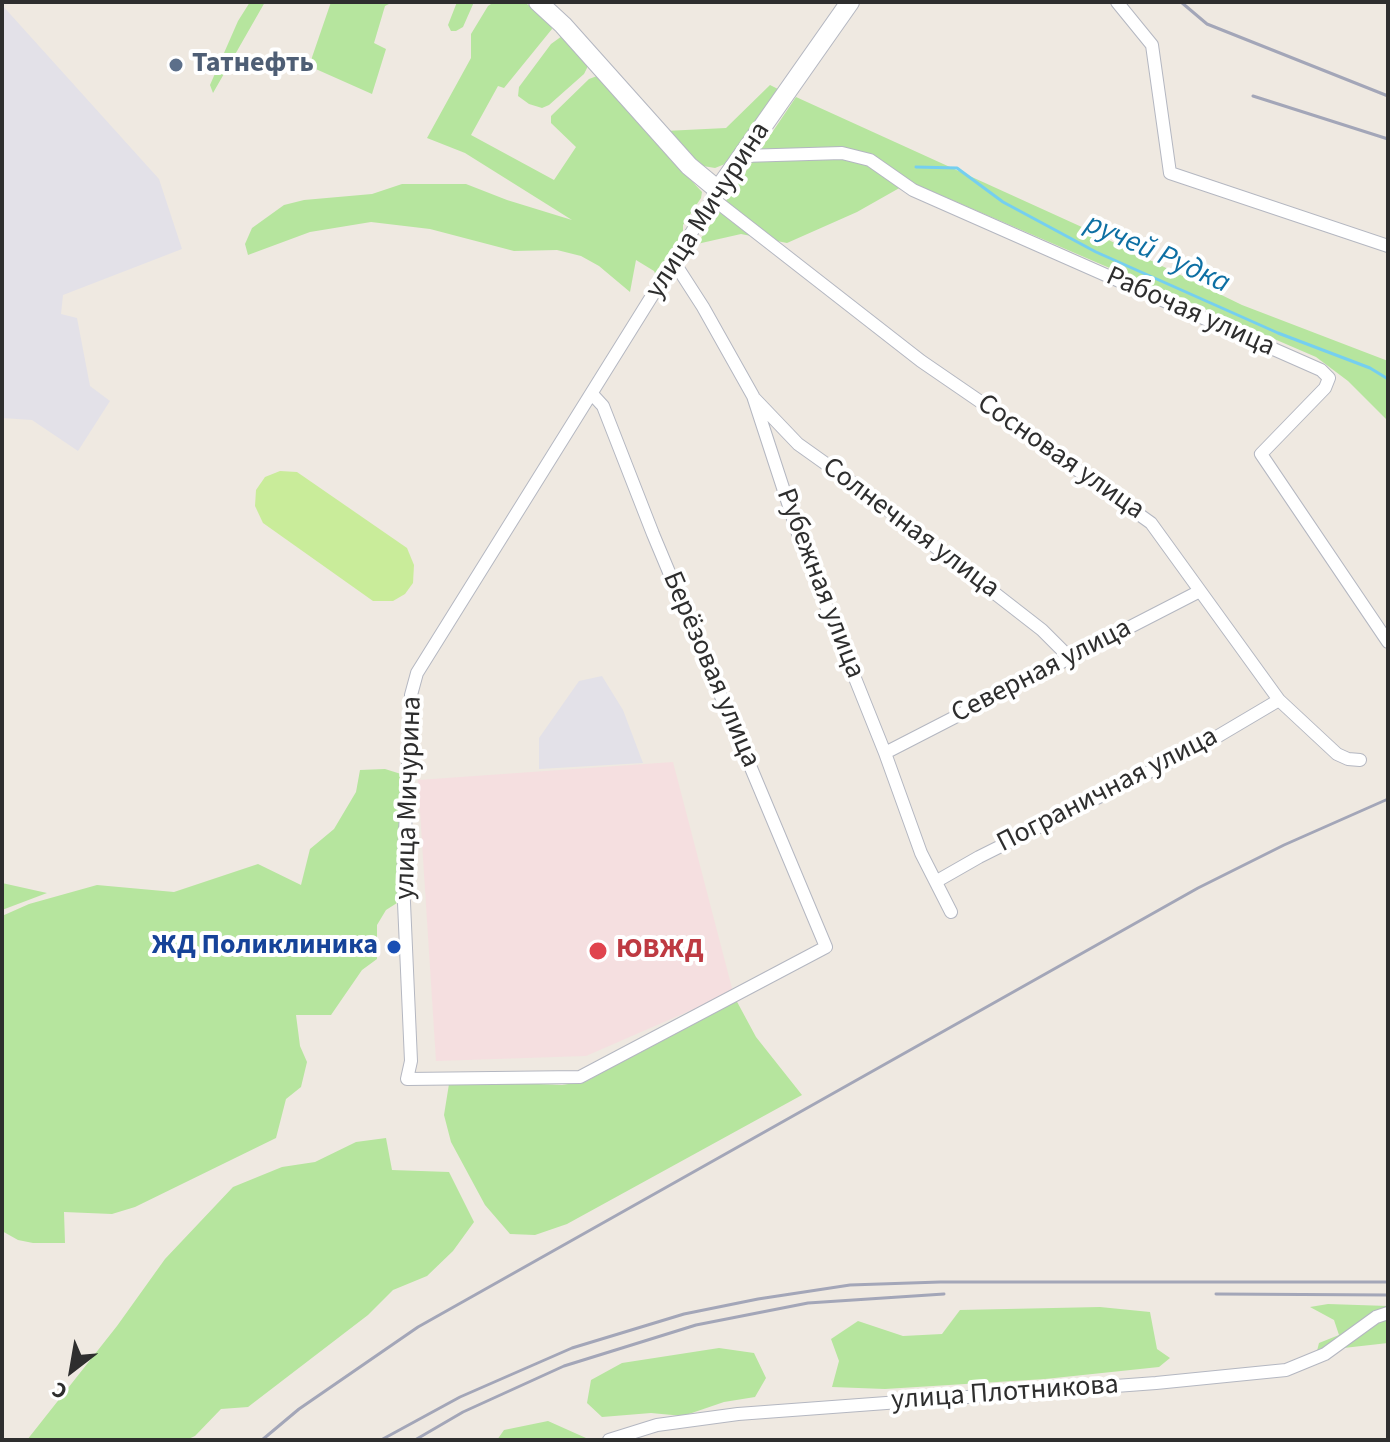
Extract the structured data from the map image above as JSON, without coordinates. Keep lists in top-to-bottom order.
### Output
{
  "streets": {
    "main road": ["улица Мичурина"],
    "street": [
      "Рабочая улица",
      "Сосновая улица",
      "Солнечная улица",
      "Рубежная улица",
      "Берёзовая улица",
      "Северная улица",
      "Пограничная улица",
      "улица Плотникова"
    ]
  },
  "crossings": [
    ["улица Мичурина", "Рабочая улица"],
    ["улица Мичурина", "Сосновая улица"],
    ["улица Мичурина", "Рубежная улица"],
    ["улица Мичурина", "Берёзовая улица"],
    ["Сосновая улица", "Северная улица"],
    ["Сосновая улица", "Пограничная улица"],
    ["Солнечная улица", "Рубежная улица"],
    ["Солнечная улица", "Северная улица"],
    ["Рубежная улица", "Северная улица"],
    ["Рубежная улица", "Пограничная улица"]
  ],
  "water": ["ручей Рудка"],
  "places": ["Татнефть", "ЖД Поликлиника", "ЮВЖД"],
  "north": "bottom left"
}
